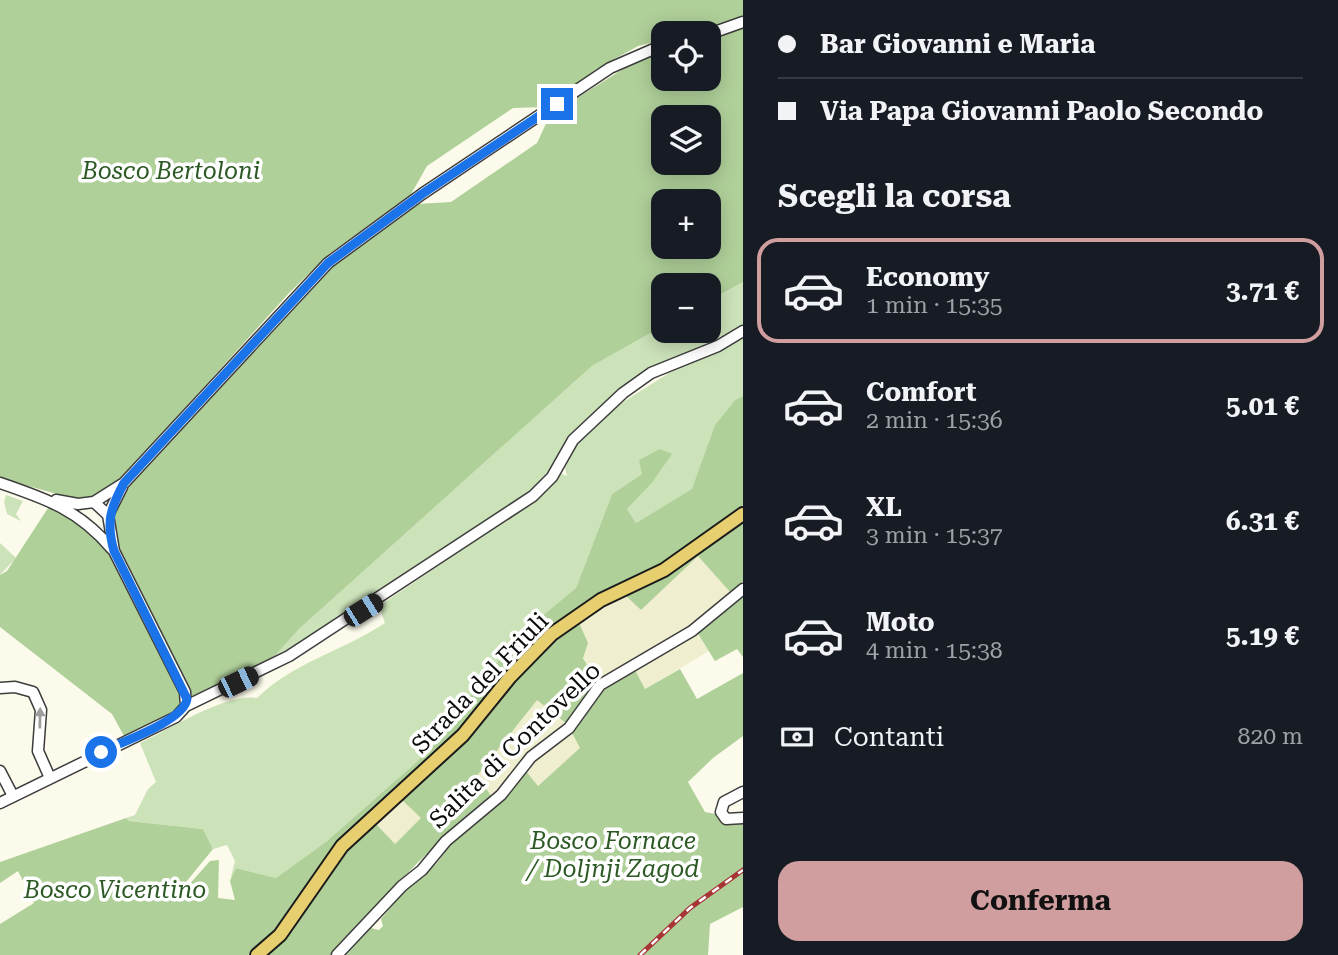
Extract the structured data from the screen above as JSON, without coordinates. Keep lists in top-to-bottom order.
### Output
{
  "streets": {
    "main road": ["Strada del Friuli"],
    "street": ["Salita di Contovello"]
  },
  "parks": ["Bosco Bertoloni", "Bosco Fornace / Doljnji Zagod", "Bosco Vicentino"],
  "page": {
    "banner": ["Bar Giovanni e Maria", "Via Papa Giovanni Paolo Secondo"],
    "map_buttons": ["+", "−"],
    "heading": "Scegli la corsa",
    "list": [
      {
        "name": "Economy",
        "note": "1 min · 15:35",
        "value": "3.71 €"
      },
      {
        "name": "Comfort",
        "note": "2 min · 15:36",
        "value": "5.01 €"
      },
      {
        "name": "XL",
        "note": "3 min · 15:37",
        "value": "6.31 €"
      },
      {
        "name": "Moto",
        "note": "4 min · 15:38",
        "value": "5.19 €"
      }
    ],
    "pay": ["Contanti", "820 m"],
    "buttons": "Conferma"
  }
}
